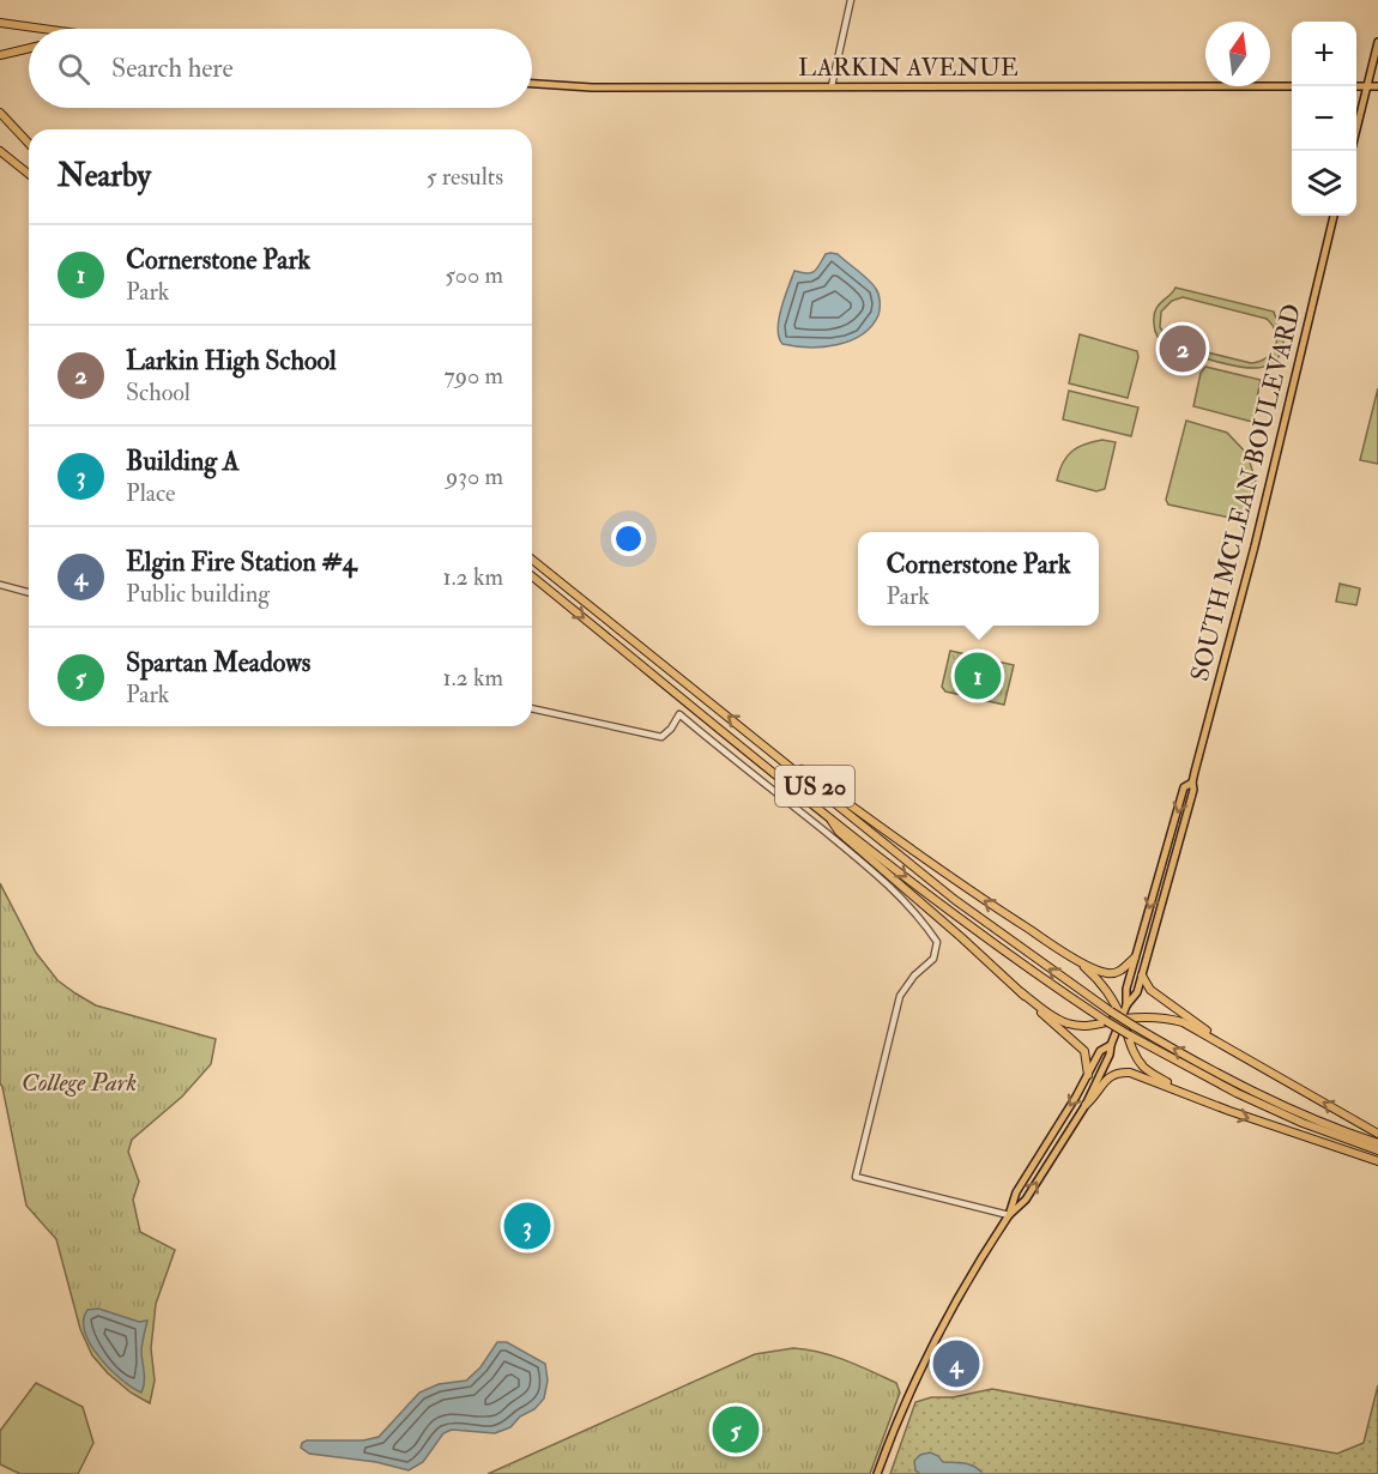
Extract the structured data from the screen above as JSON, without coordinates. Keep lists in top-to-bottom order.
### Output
{
  "streets": {
    "highway": ["US 20"],
    "main road": ["LARKIN AVENUE", "SOUTH MCLEAN BOULEVARD"]
  },
  "parks": ["College Park"],
  "north": "top",
  "page": {
    "map_buttons": ["+", "−"],
    "search": "Search here",
    "heading": ["Nearby", "5 results"],
    "list": [
      {
        "mark": "1",
        "name": "Cornerstone Park",
        "note": "Park",
        "value": "500 m"
      },
      {
        "mark": "2",
        "name": "Larkin High School",
        "note": "School",
        "value": "790 m"
      },
      {
        "mark": "3",
        "name": "Building A",
        "note": "Place",
        "value": "930 m"
      },
      {
        "mark": "4",
        "name": "Elgin Fire Station #4",
        "note": "Public building",
        "value": "1.2 km"
      },
      {
        "mark": "5",
        "name": "Spartan Meadows",
        "note": "Park",
        "value": "1.2 km"
      }
    ],
    "pins": [
      "2",
      "1",
      "3",
      "4",
      "5"
    ],
    "popup": ["Cornerstone Park", "Park"]
  }
}
